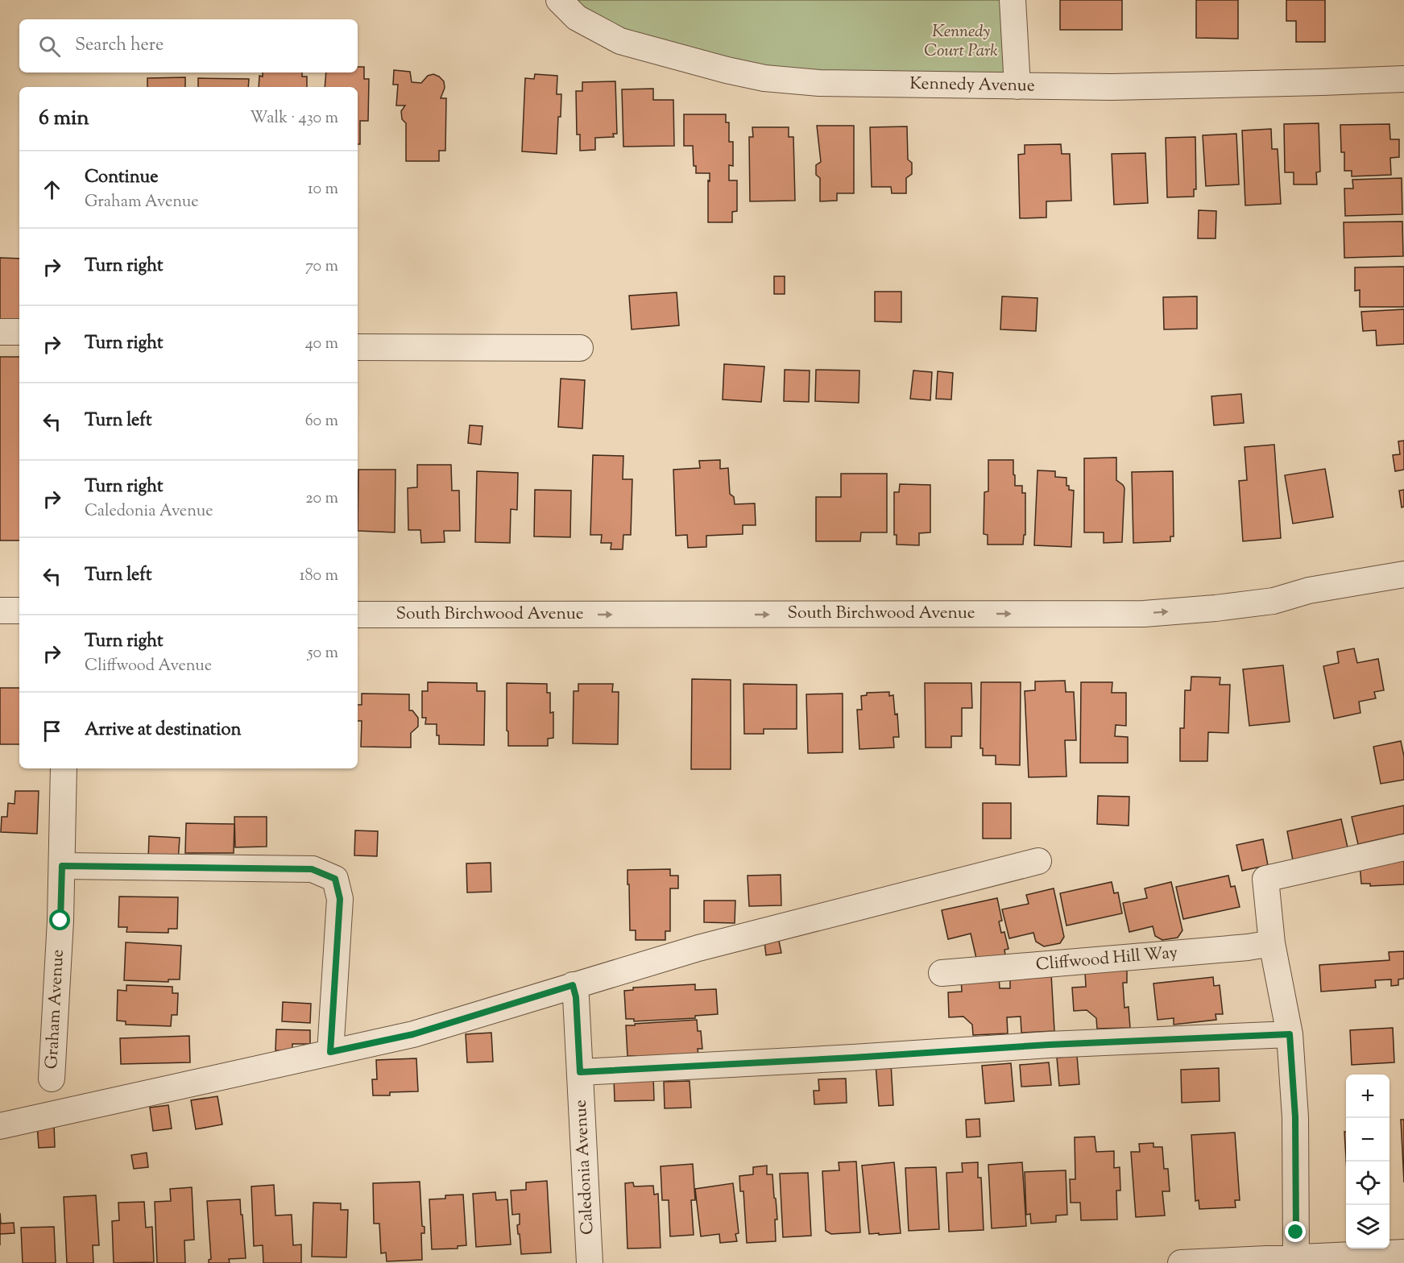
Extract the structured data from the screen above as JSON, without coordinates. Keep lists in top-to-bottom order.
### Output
{
  "streets": {
    "street": [
      "Kennedy Avenue",
      "South Birchwood Avenue",
      "Cliffwood Hill Way",
      "Graham Avenue",
      "Caledonia Avenue"
    ]
  },
  "one_way": ["South Birchwood Avenue"],
  "parks": ["Kennedy Court Park"],
  "page": {
    "search": "Search here",
    "heading": ["6 min", "Walk · 430 m"],
    "list": [
      ["Continue", "Graham Avenue", "10 m"],
      ["Turn right", "70 m"],
      ["Turn right", "40 m"],
      ["Turn left", "60 m"],
      ["Turn right", "Caledonia Avenue", "20 m"],
      ["Turn left", "180 m"],
      ["Turn right", "Cliffwood Avenue", "50 m"],
      "Arrive at destination"
    ],
    "map_buttons": ["+", "−"]
  }
}
